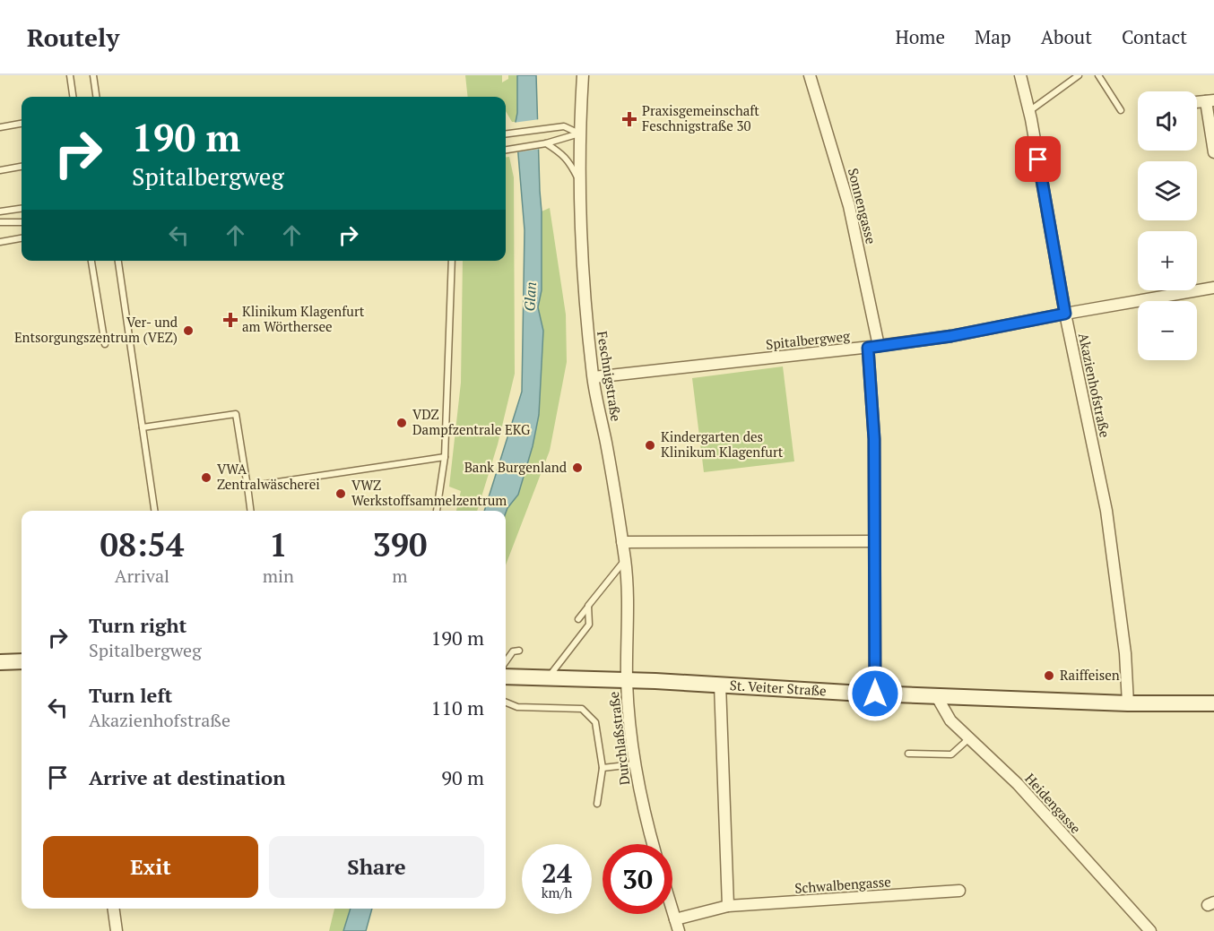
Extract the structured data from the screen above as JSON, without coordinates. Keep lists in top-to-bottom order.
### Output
{
  "streets": {
    "main road": ["St. Veiter Straße"],
    "street": [
      "Sonnengasse",
      "Spitalbergweg",
      "Feschnigstraße",
      "Akazienhofstraße",
      "Durchlaßstraße",
      "Heidengasse",
      "Schwalbengasse"
    ]
  },
  "crossings": [
    ["Sonnengasse", "Spitalbergweg"],
    ["Sonnengasse", "St. Veiter Straße"],
    ["Spitalbergweg", "Feschnigstraße"],
    ["Spitalbergweg", "Akazienhofstraße"],
    ["Feschnigstraße", "St. Veiter Straße"],
    ["Feschnigstraße", "Durchlaßstraße"],
    ["Akazienhofstraße", "St. Veiter Straße"],
    ["St. Veiter Straße", "Durchlaßstraße"],
    ["St. Veiter Straße", "Heidengasse"]
  ],
  "water": ["Glan"],
  "places": {
    "health": ["Praxisgemeinschaft Feschnigstraße 30", "Klinikum Klagenfurt am Wörthersee"],
    "other": [
      "Ver- und Entsorgungszentrum (VEZ)",
      "VDZ Dampfzentrale EKG",
      "Kindergarten des Klinikum Klagenfurt",
      "Bank Burgenland",
      "VWA Zentralwäscherei",
      "VWZ Werkstoffsammelzentrum",
      "Raiffeisen"
    ]
  },
  "page": {
    "header": "Routely",
    "nav": [
      "Home",
      "Map",
      "About",
      "Contact"
    ],
    "map_buttons": ["+", "−"],
    "turn": ["190 m", "Spitalbergweg"],
    "eta": [
      "08:54",
      "Arrival",
      "1",
      "min",
      "390",
      "m"
    ],
    "list": [
      {
        "name": "Turn right",
        "note": "Spitalbergweg",
        "value": "190 m"
      },
      {
        "name": "Turn left",
        "note": "Akazienhofstraße",
        "value": "110 m"
      },
      {
        "name": "Arrive at destination",
        "value": "90 m"
      }
    ],
    "buttons": ["Exit", "Share"],
    "speed": "24 km/h",
    "limit": "30"
  }
}
